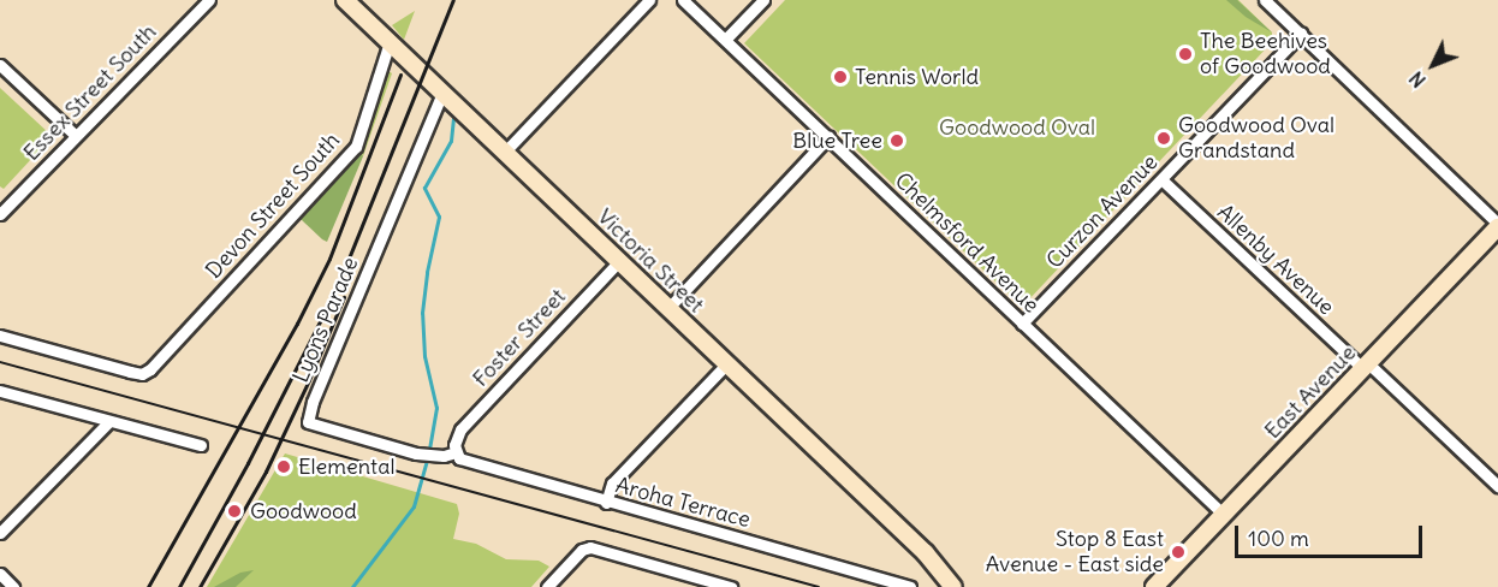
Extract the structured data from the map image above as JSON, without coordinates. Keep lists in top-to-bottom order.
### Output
{
  "streets": {
    "street": [
      "Essex Street South",
      "Devon Street South",
      "Curzon Avenue",
      "Chelmsford Avenue",
      "Allenby Avenue",
      "Victoria Street",
      "Lyons Parade",
      "Foster Street",
      "East Avenue",
      "Aroha Terrace"
    ]
  },
  "crossings": [
    ["Devon Street South", "Victoria Street"],
    ["Curzon Avenue", "Chelmsford Avenue"],
    ["Curzon Avenue", "Allenby Avenue"],
    ["Chelmsford Avenue", "East Avenue"],
    ["Allenby Avenue", "East Avenue"],
    ["Victoria Street", "Lyons Parade"],
    ["Victoria Street", "Foster Street"],
    ["Lyons Parade", "Foster Street"],
    ["Lyons Parade", "Aroha Terrace"],
    ["Foster Street", "Aroha Terrace"]
  ],
  "parks": ["Goodwood Oval"],
  "places": [
    "The Beehives of Goodwood",
    "Tennis World",
    "Goodwood Oval Grandstand",
    "Blue Tree",
    "Elemental",
    "Goodwood",
    "Stop 8 East Avenue - East side"
  ],
  "scale_bar": "100 m",
  "north": "bottom left"
}
